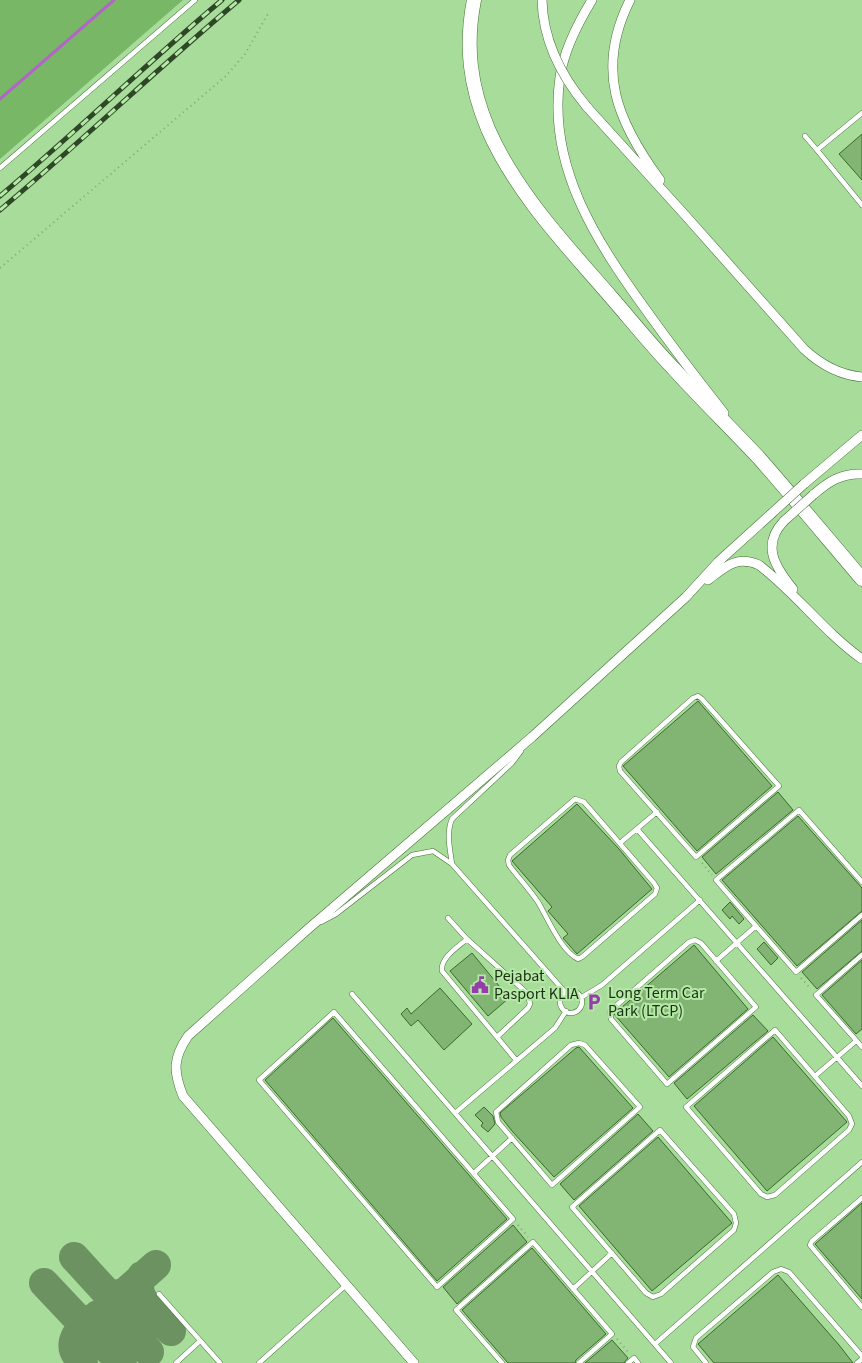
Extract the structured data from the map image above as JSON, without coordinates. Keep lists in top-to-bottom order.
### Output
{
  "places": {
    "public building": ["Pejabat Pasport KLIA"],
    "parking": ["Long Term Car Park (LTCP)"]
  }
}
